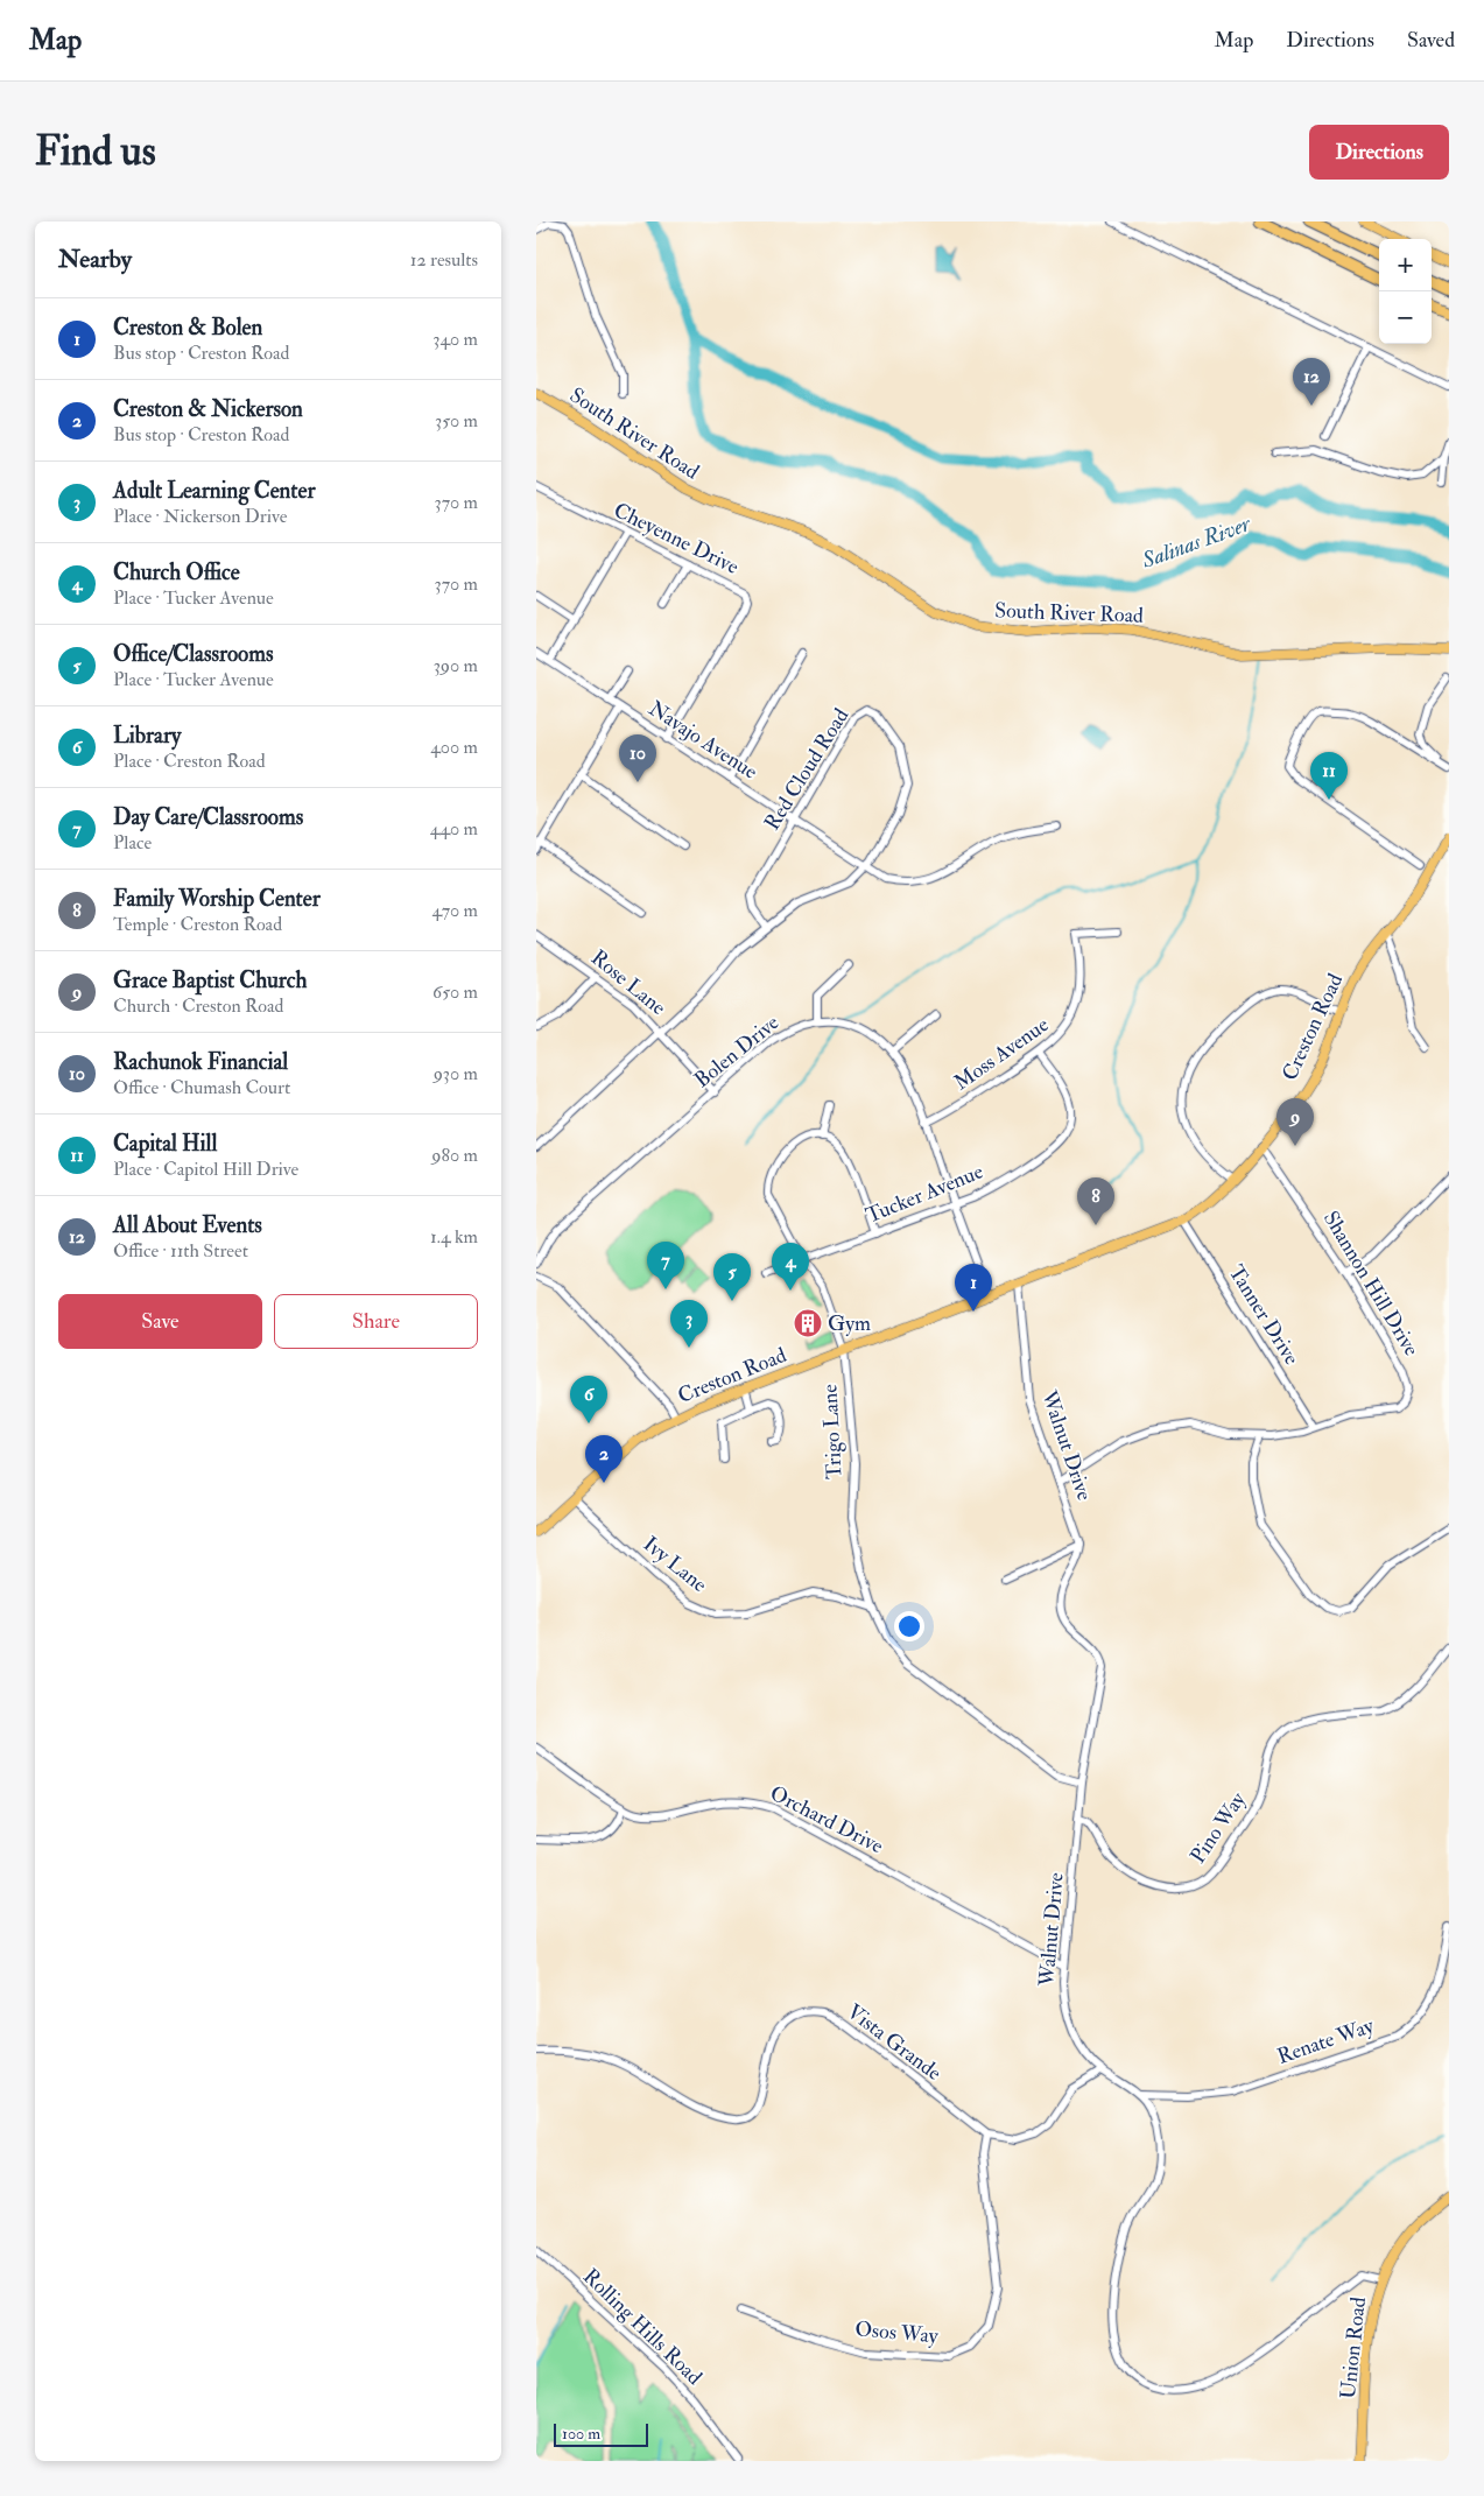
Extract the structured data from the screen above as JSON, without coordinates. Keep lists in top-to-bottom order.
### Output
{
  "streets": {
    "main road": ["South River Road", "Creston Road", "Union Road"],
    "street": [
      "Cheyenne Drive",
      "Navajo Avenue",
      "Red Cloud Road",
      "Rose Lane",
      "Bolen Drive",
      "Moss Avenue",
      "Tucker Avenue",
      "Shannon Hill Drive",
      "Tanner Drive",
      "Trigo Lane",
      "Walnut Drive",
      "Ivy Lane",
      "Orchard Drive",
      "Pino Way",
      "Renate Way",
      "Vista Grande",
      "Rolling Hills Road",
      "Osos Way"
    ]
  },
  "crossings": [
    ["Cheyenne Drive", "Navajo Avenue"],
    ["Navajo Avenue", "Red Cloud Road"],
    ["Red Cloud Road", "Rose Lane"],
    ["Rose Lane", "Bolen Drive"],
    ["Creston Road", "Bolen Drive"],
    ["Creston Road", "Shannon Hill Drive"],
    ["Creston Road", "Tanner Drive"],
    ["Creston Road", "Trigo Lane"],
    ["Creston Road", "Walnut Drive"],
    ["Creston Road", "Ivy Lane"],
    ["Bolen Drive", "Moss Avenue"],
    ["Bolen Drive", "Tucker Avenue"],
    ["Moss Avenue", "Tucker Avenue"],
    ["Tucker Avenue", "Trigo Lane"],
    ["Shannon Hill Drive", "Tanner Drive"],
    ["Shannon Hill Drive", "Walnut Drive"],
    ["Trigo Lane", "Walnut Drive"],
    ["Trigo Lane", "Ivy Lane"],
    ["Walnut Drive", "Orchard Drive"],
    ["Walnut Drive", "Pino Way"],
    ["Walnut Drive", "Renate Way"],
    ["Walnut Drive", "Vista Grande"],
    ["Vista Grande", "Osos Way"]
  ],
  "water": ["Salinas River"],
  "places": {
    "building": ["Gym"]
  },
  "scale_bar": "100 m",
  "page": {
    "header": "Map",
    "nav": ["Map", "Directions", "Saved"],
    "buttons": [
      "Directions",
      ["Save", "Share"]
    ],
    "title": "Find us",
    "heading": ["Nearby", "12 results"],
    "map_buttons": ["+", "−"],
    "list": [
      {
        "mark": "1",
        "name": "Creston & Bolen",
        "note": "Bus stop · Creston Road",
        "value": "340 m"
      },
      {
        "mark": "2",
        "name": "Creston & Nickerson",
        "note": "Bus stop · Creston Road",
        "value": "350 m"
      },
      {
        "mark": "3",
        "name": "Adult Learning Center",
        "note": "Place · Nickerson Drive",
        "value": "370 m"
      },
      {
        "mark": "4",
        "name": "Church Office",
        "note": "Place · Tucker Avenue",
        "value": "370 m"
      },
      {
        "mark": "5",
        "name": "Office/Classrooms",
        "note": "Place · Tucker Avenue",
        "value": "390 m"
      },
      {
        "mark": "6",
        "name": "Library",
        "note": "Place · Creston Road",
        "value": "400 m"
      },
      {
        "mark": "7",
        "name": "Day Care/Classrooms",
        "note": "Place",
        "value": "440 m"
      },
      {
        "mark": "8",
        "name": "Family Worship Center",
        "note": "Temple · Creston Road",
        "value": "470 m"
      },
      {
        "mark": "9",
        "name": "Grace Baptist Church",
        "note": "Church · Creston Road",
        "value": "650 m"
      },
      {
        "mark": "10",
        "name": "Rachunok Financial",
        "note": "Office · Chumash Court",
        "value": "930 m"
      },
      {
        "mark": "11",
        "name": "Capital Hill",
        "note": "Place · Capitol Hill Drive",
        "value": "980 m"
      },
      {
        "mark": "12",
        "name": "All About Events",
        "note": "Office · 11th Street",
        "value": "1.4 km"
      }
    ],
    "pins": [
      "12",
      "10",
      "11",
      "9",
      "8",
      "7",
      "4",
      "5",
      "1",
      "3",
      "6",
      "2"
    ],
    "scale": "100 m"
  }
}
